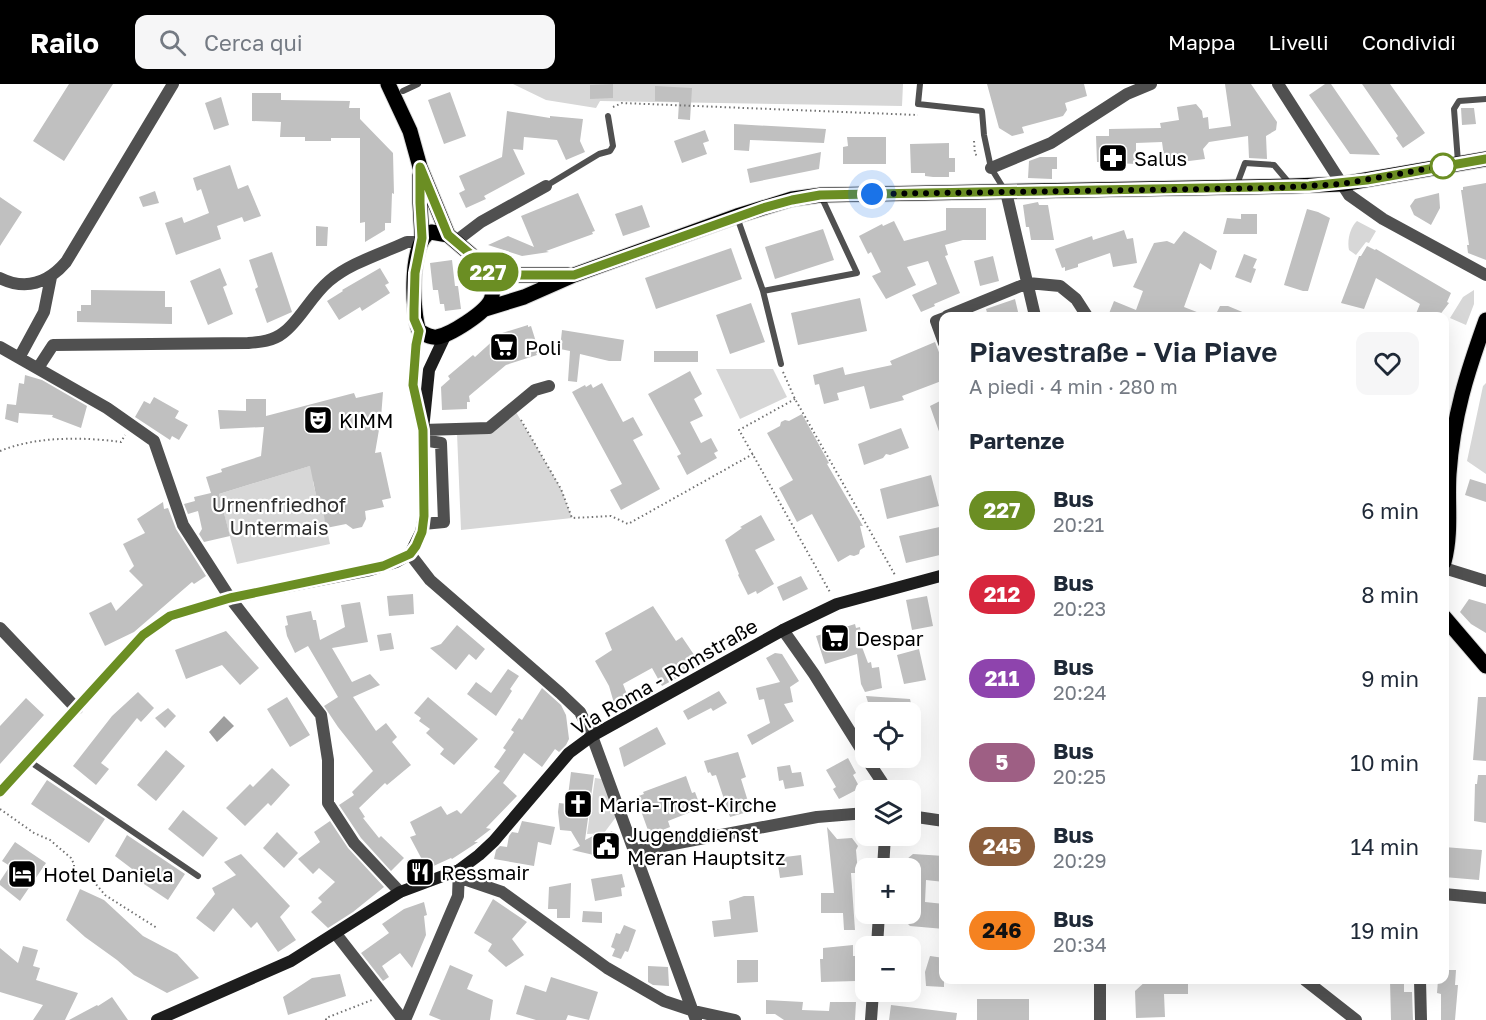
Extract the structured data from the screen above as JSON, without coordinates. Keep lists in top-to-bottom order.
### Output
{
  "streets": {
    "street": ["Via Roma - Romstraße"]
  },
  "parks": ["Urnenfriedhof Untermais"],
  "places": {
    "pharmacy": ["Salus"],
    "supermarket": ["Poli", "Despar"],
    "theatre": ["KIMM"],
    "church": ["Maria-Trost-Kirche"],
    "public building": ["Jugenddienst Meran Hauptsitz"],
    "restaurant": ["Ressmair"],
    "hotel": ["Hotel Daniela"]
  },
  "lines": ["bus line 227"],
  "page": {
    "header": "Railo",
    "search": "Cerca qui",
    "nav": ["Mappa", "Livelli", "Condividi"],
    "on_map": "227",
    "heading": [
      ["Piavestraße - Via Piave", "A piedi · 4 min · 280 m"],
      "Partenze"
    ],
    "list": [
      {
        "mark": "227",
        "name": "Bus",
        "note": "20:21",
        "value": "6 min"
      },
      {
        "mark": "212",
        "name": "Bus",
        "note": "20:23",
        "value": "8 min"
      },
      {
        "mark": "211",
        "name": "Bus",
        "note": "20:24",
        "value": "9 min"
      },
      {
        "mark": "5",
        "name": "Bus",
        "note": "20:25",
        "value": "10 min"
      },
      {
        "mark": "245",
        "name": "Bus",
        "note": "20:29",
        "value": "14 min"
      },
      {
        "mark": "246",
        "name": "Bus",
        "note": "20:34",
        "value": "19 min"
      }
    ],
    "map_buttons": ["+", "−"]
  }
}
